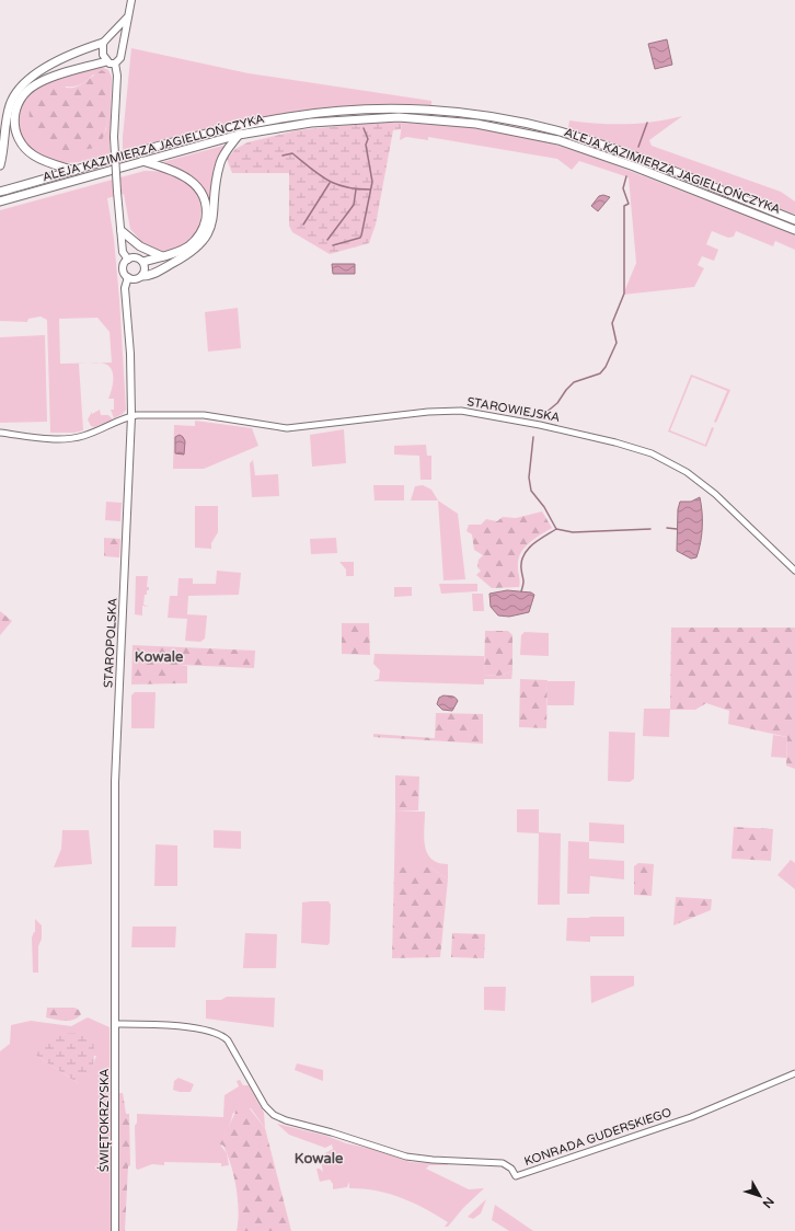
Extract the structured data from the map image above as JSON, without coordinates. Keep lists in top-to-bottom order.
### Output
{
  "streets": {
    "highway": ["ALEJA KAZIMIERZA JAGIELLOŃCZYKA"],
    "main road": ["STAROPOLSKA", "ŚWIĘTOKRZYSKA"],
    "street": ["STAROWIEJSKA", "KONRADA GUDERSKIEGO"]
  },
  "crossings": [
    ["STAROWIEJSKA", "STAROPOLSKA"],
    ["STAROPOLSKA", "ŚWIĘTOKRZYSKA"],
    ["ŚWIĘTOKRZYSKA", "KONRADA GUDERSKIEGO"]
  ],
  "districts": ["Kowale", "Kowale"],
  "north": "bottom right"
}
